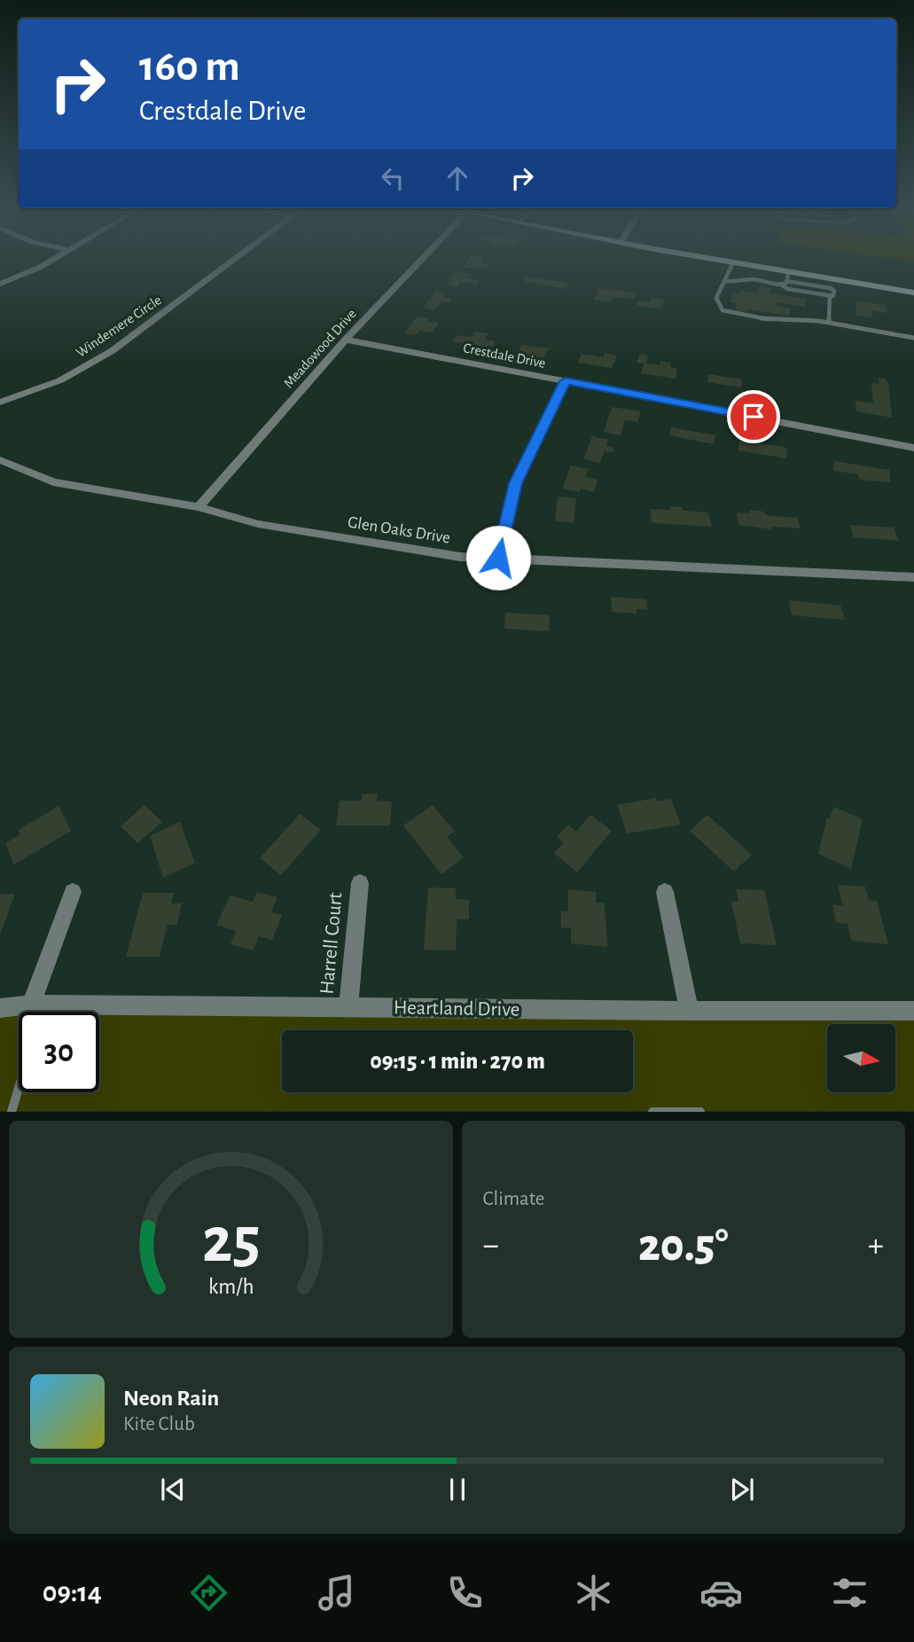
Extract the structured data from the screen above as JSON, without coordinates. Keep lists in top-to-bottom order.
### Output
{
  "streets": {
    "street": [
      "Windemere Circle",
      "Meadowood Drive",
      "Crestdale Drive",
      "Glen Oaks Drive",
      "Harrell Court",
      "Heartland Drive"
    ]
  },
  "crossings": [
    ["Meadowood Drive", "Crestdale Drive"],
    ["Meadowood Drive", "Glen Oaks Drive"],
    ["Harrell Court", "Heartland Drive"]
  ],
  "north": "right",
  "page": {
    "turn": ["160 m", "Crestdale Drive"],
    "limit": "30",
    "trip": "09:15 · 1 min · 270 m",
    "tile": "Climate",
    "heat": ["−", "20.5°", "+"],
    "song": ["Neon Rain", "Kite Club"],
    "tabs": "09:14",
    "gauge": ["25", "km/h"]
  }
}
